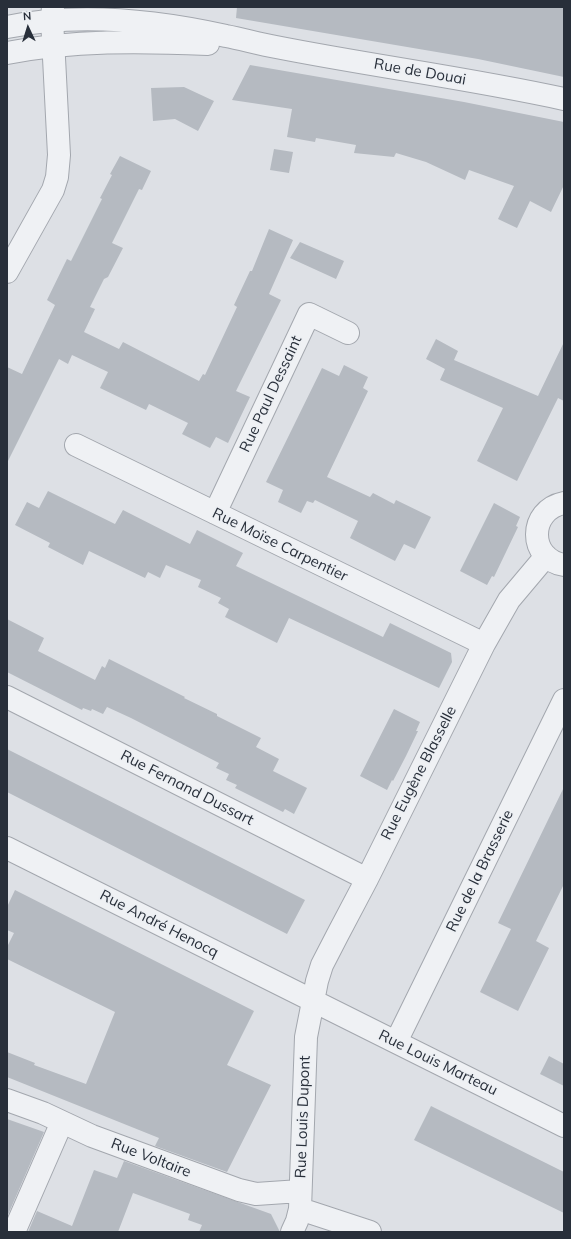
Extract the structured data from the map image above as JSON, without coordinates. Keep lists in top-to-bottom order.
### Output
{
  "streets": {
    "street": [
      "Rue de Douai",
      "Rue Paul Dessaint",
      "Rue Moïse Carpentier",
      "Rue Eugène Blasselle",
      "Rue Fernand Dussart",
      "Rue de la Brasserie",
      "Rue André Henocq",
      "Rue Louis Marteau",
      "Rue Louis Dupont",
      "Rue Voltaire"
    ]
  },
  "crossings": [
    ["Rue Paul Dessaint", "Rue Moïse Carpentier"],
    ["Rue Moïse Carpentier", "Rue Eugène Blasselle"],
    ["Rue Eugène Blasselle", "Rue Fernand Dussart"],
    ["Rue Eugène Blasselle", "Rue André Henocq"],
    ["Rue Eugène Blasselle", "Rue Louis Marteau"],
    ["Rue Eugène Blasselle", "Rue Louis Dupont"],
    ["Rue de la Brasserie", "Rue Louis Marteau"],
    ["Rue André Henocq", "Rue Louis Marteau"],
    ["Rue André Henocq", "Rue Louis Dupont"],
    ["Rue Louis Marteau", "Rue Louis Dupont"],
    ["Rue Louis Dupont", "Rue Voltaire"]
  ],
  "north": "top"
}
